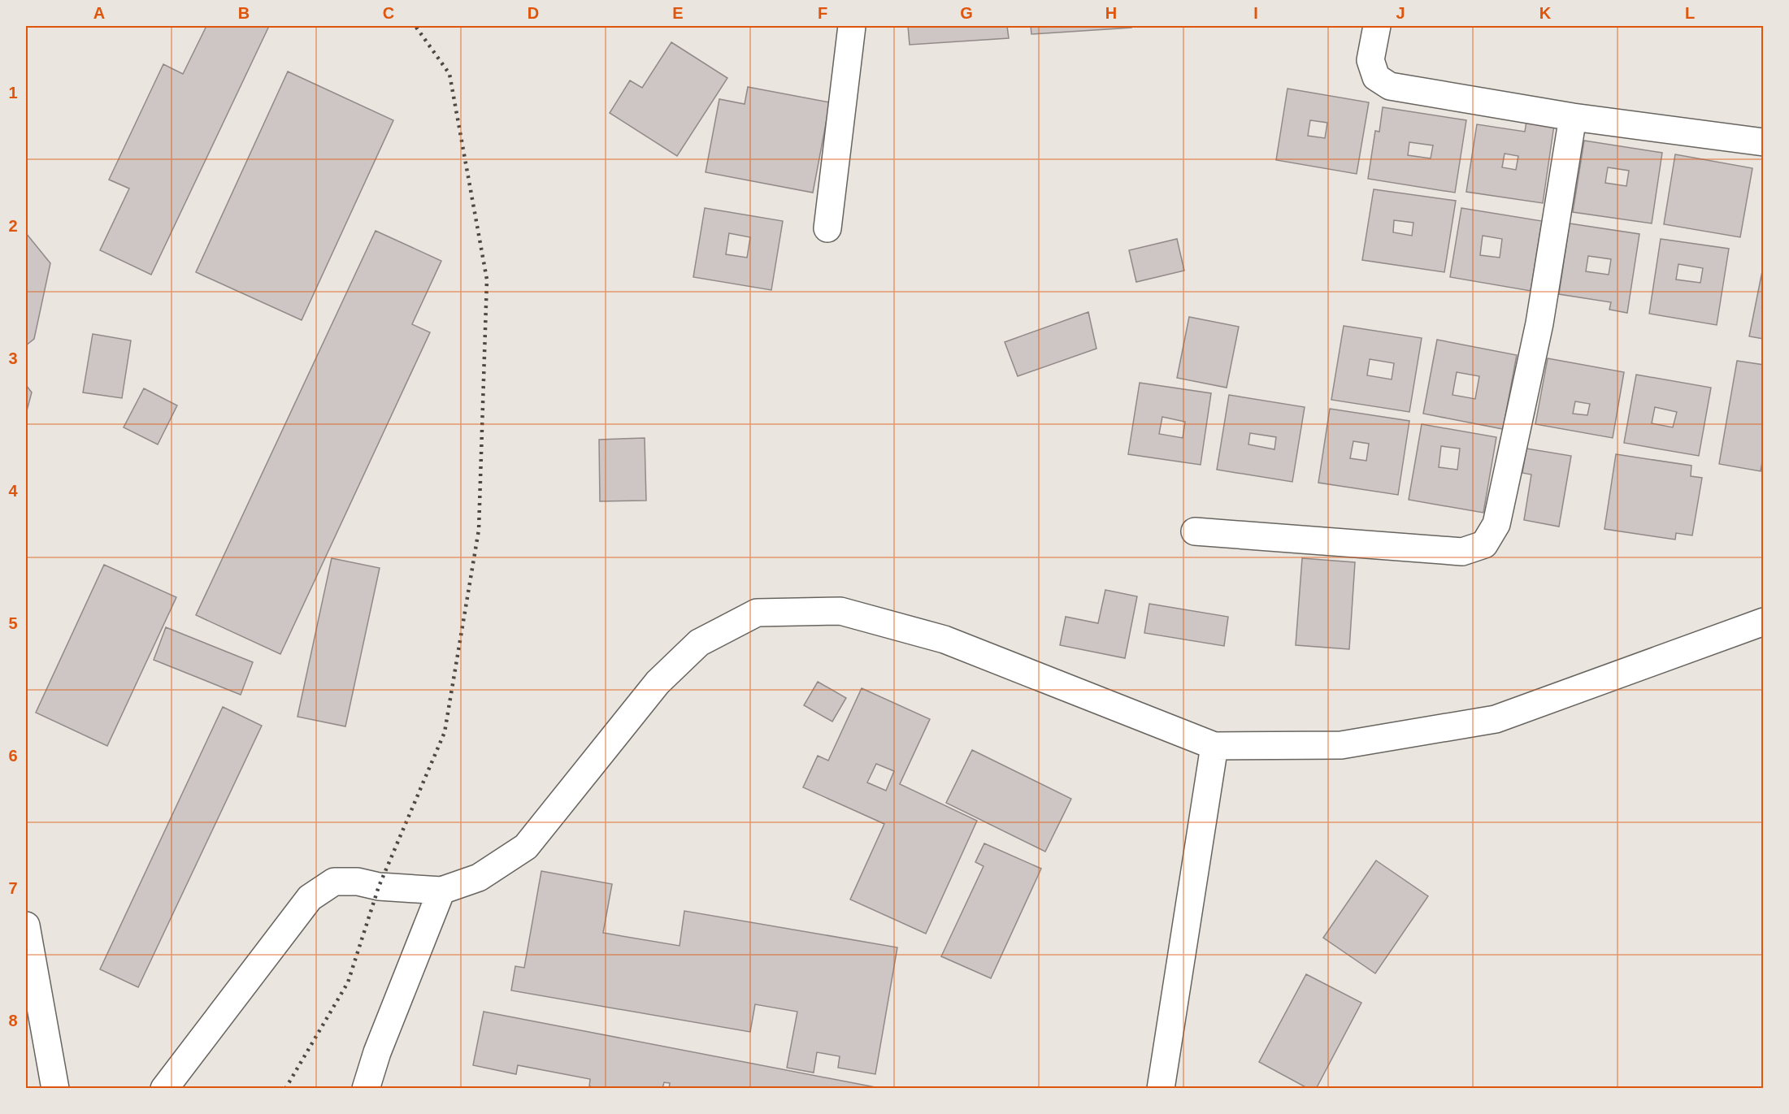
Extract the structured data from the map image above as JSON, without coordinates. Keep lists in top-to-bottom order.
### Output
{
  "grid": {
    "columns": [
      "A",
      "B",
      "C",
      "D",
      "E",
      "F",
      "G",
      "H",
      "I",
      "J",
      "K",
      "L"
    ],
    "rows": [
      "1",
      "2",
      "3",
      "4",
      "5",
      "6",
      "7",
      "8"
    ]
  }
}
